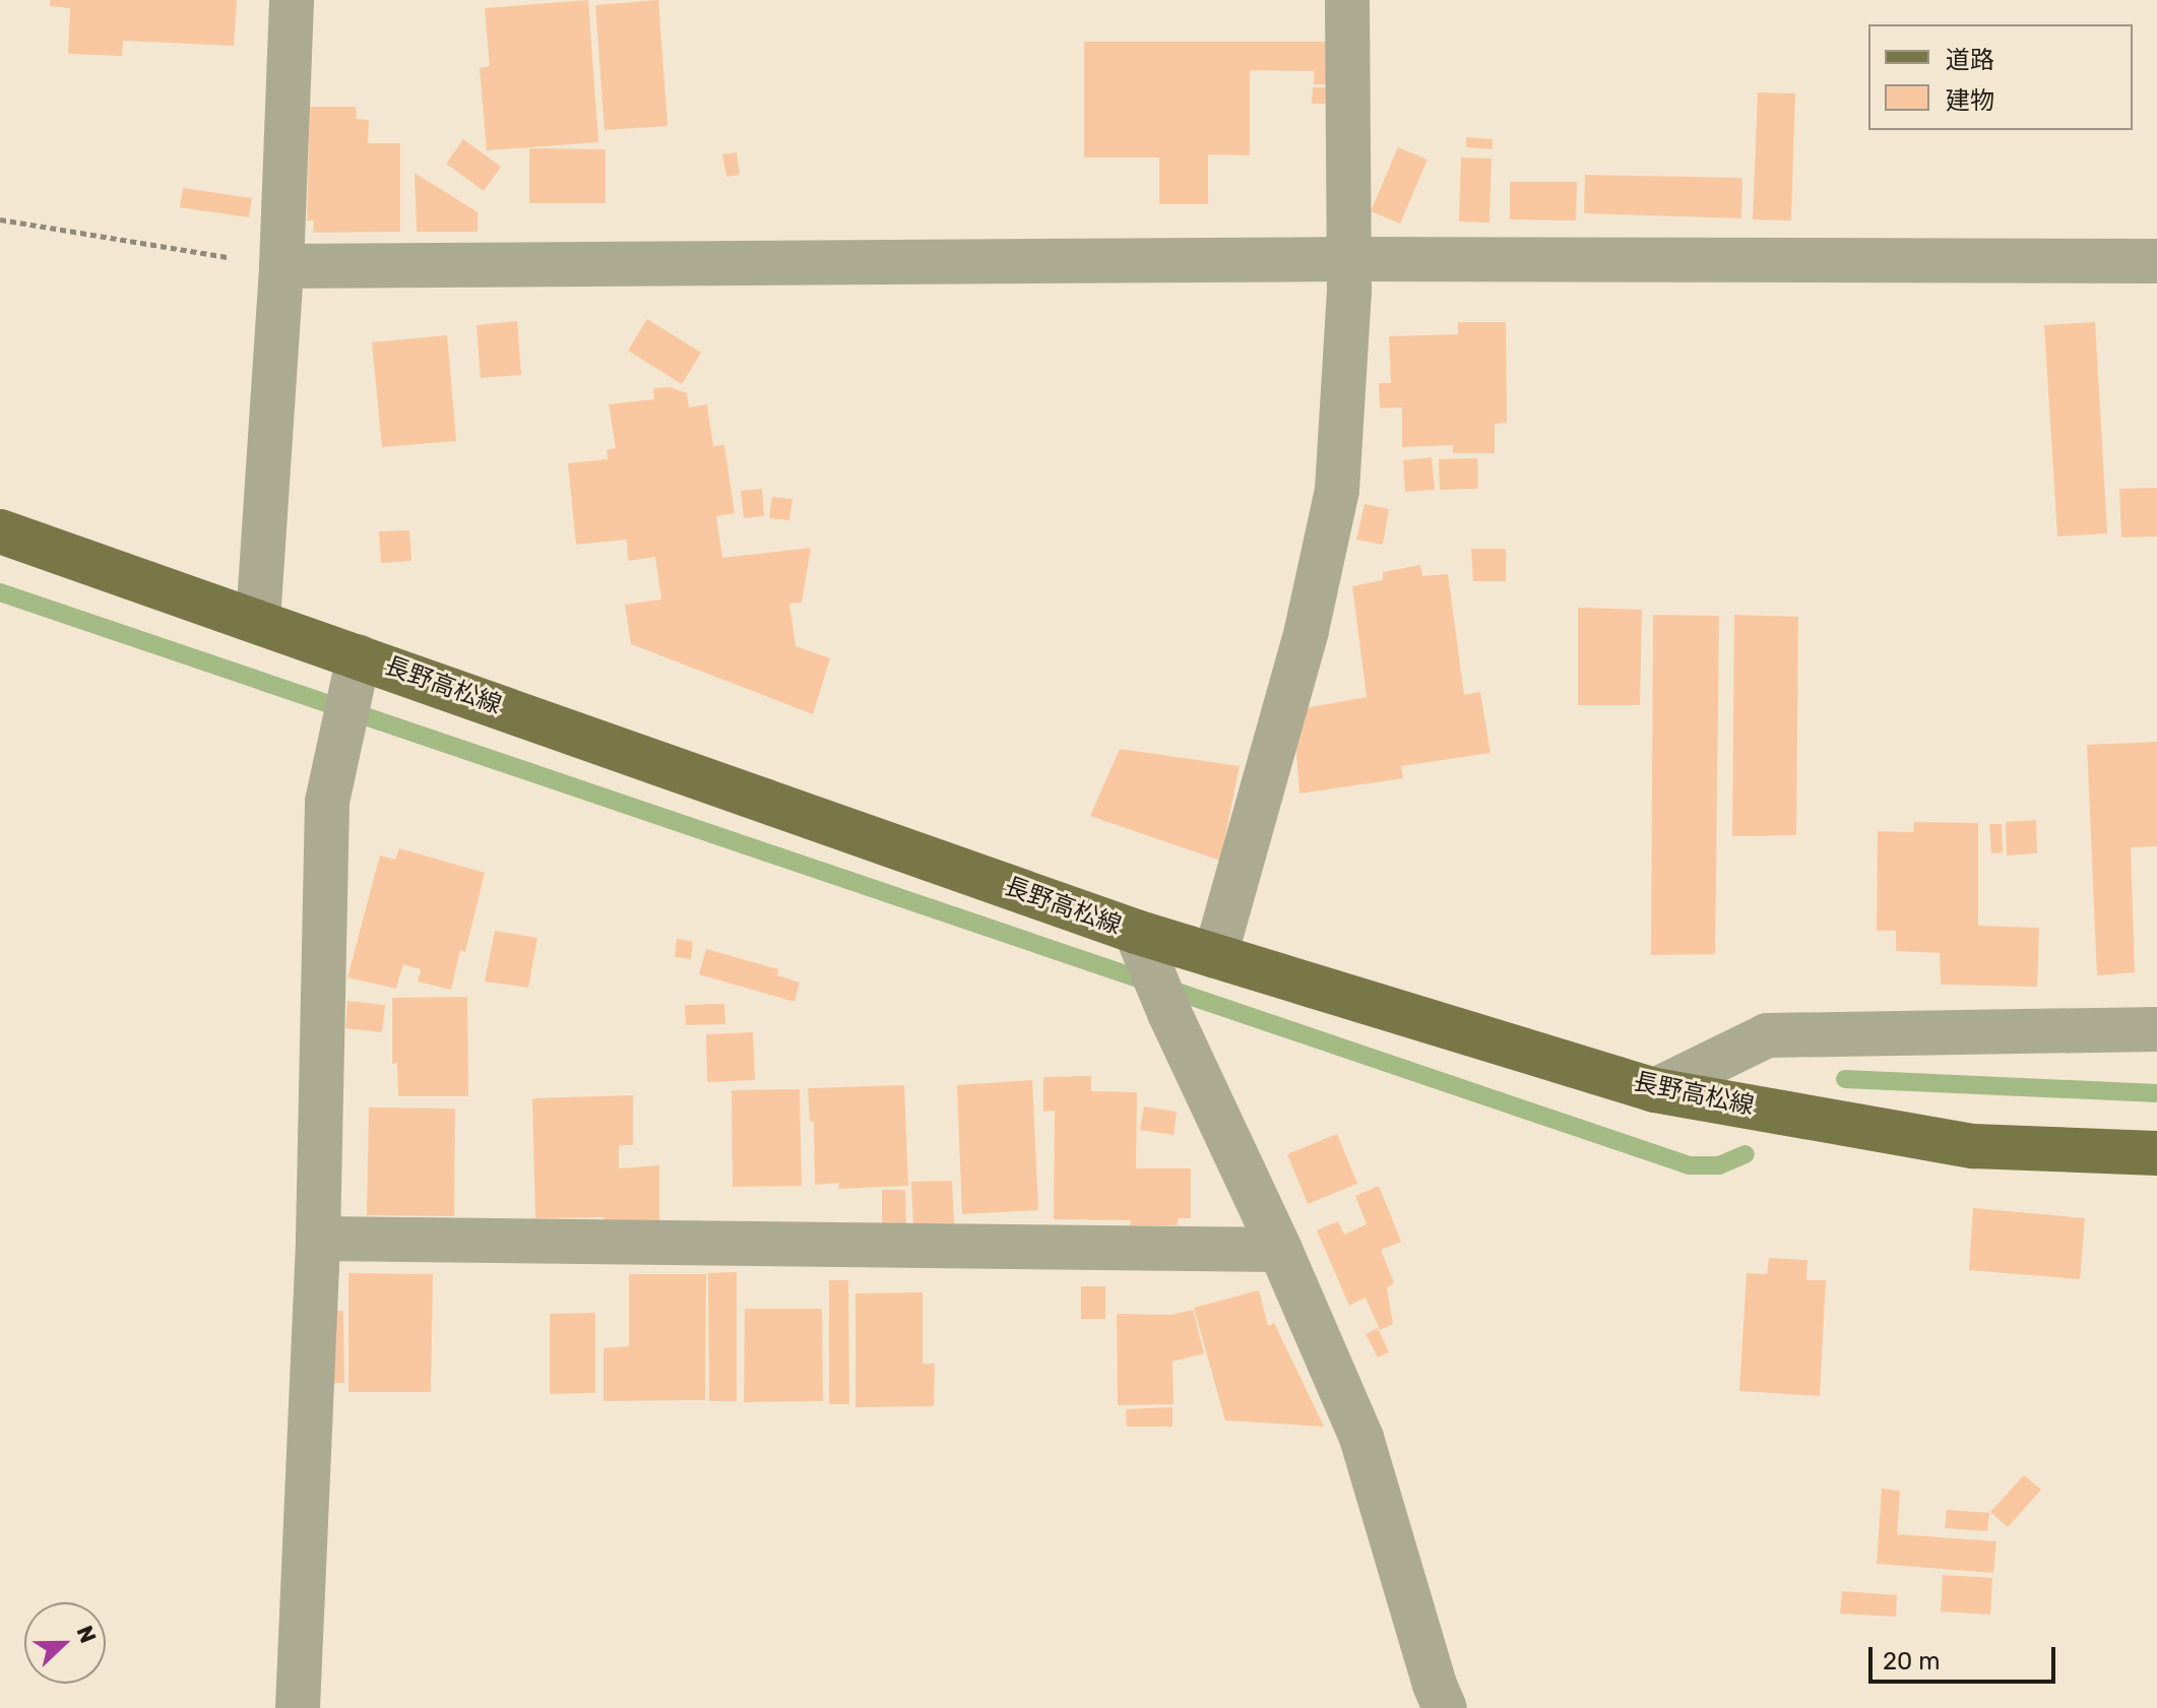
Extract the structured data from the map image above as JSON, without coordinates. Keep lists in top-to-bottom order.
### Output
{
  "streets": {
    "main road": ["長野高松線"]
  },
  "legend": ["道路", "建物"],
  "scale_bar": "20 m",
  "north": "right"
}
